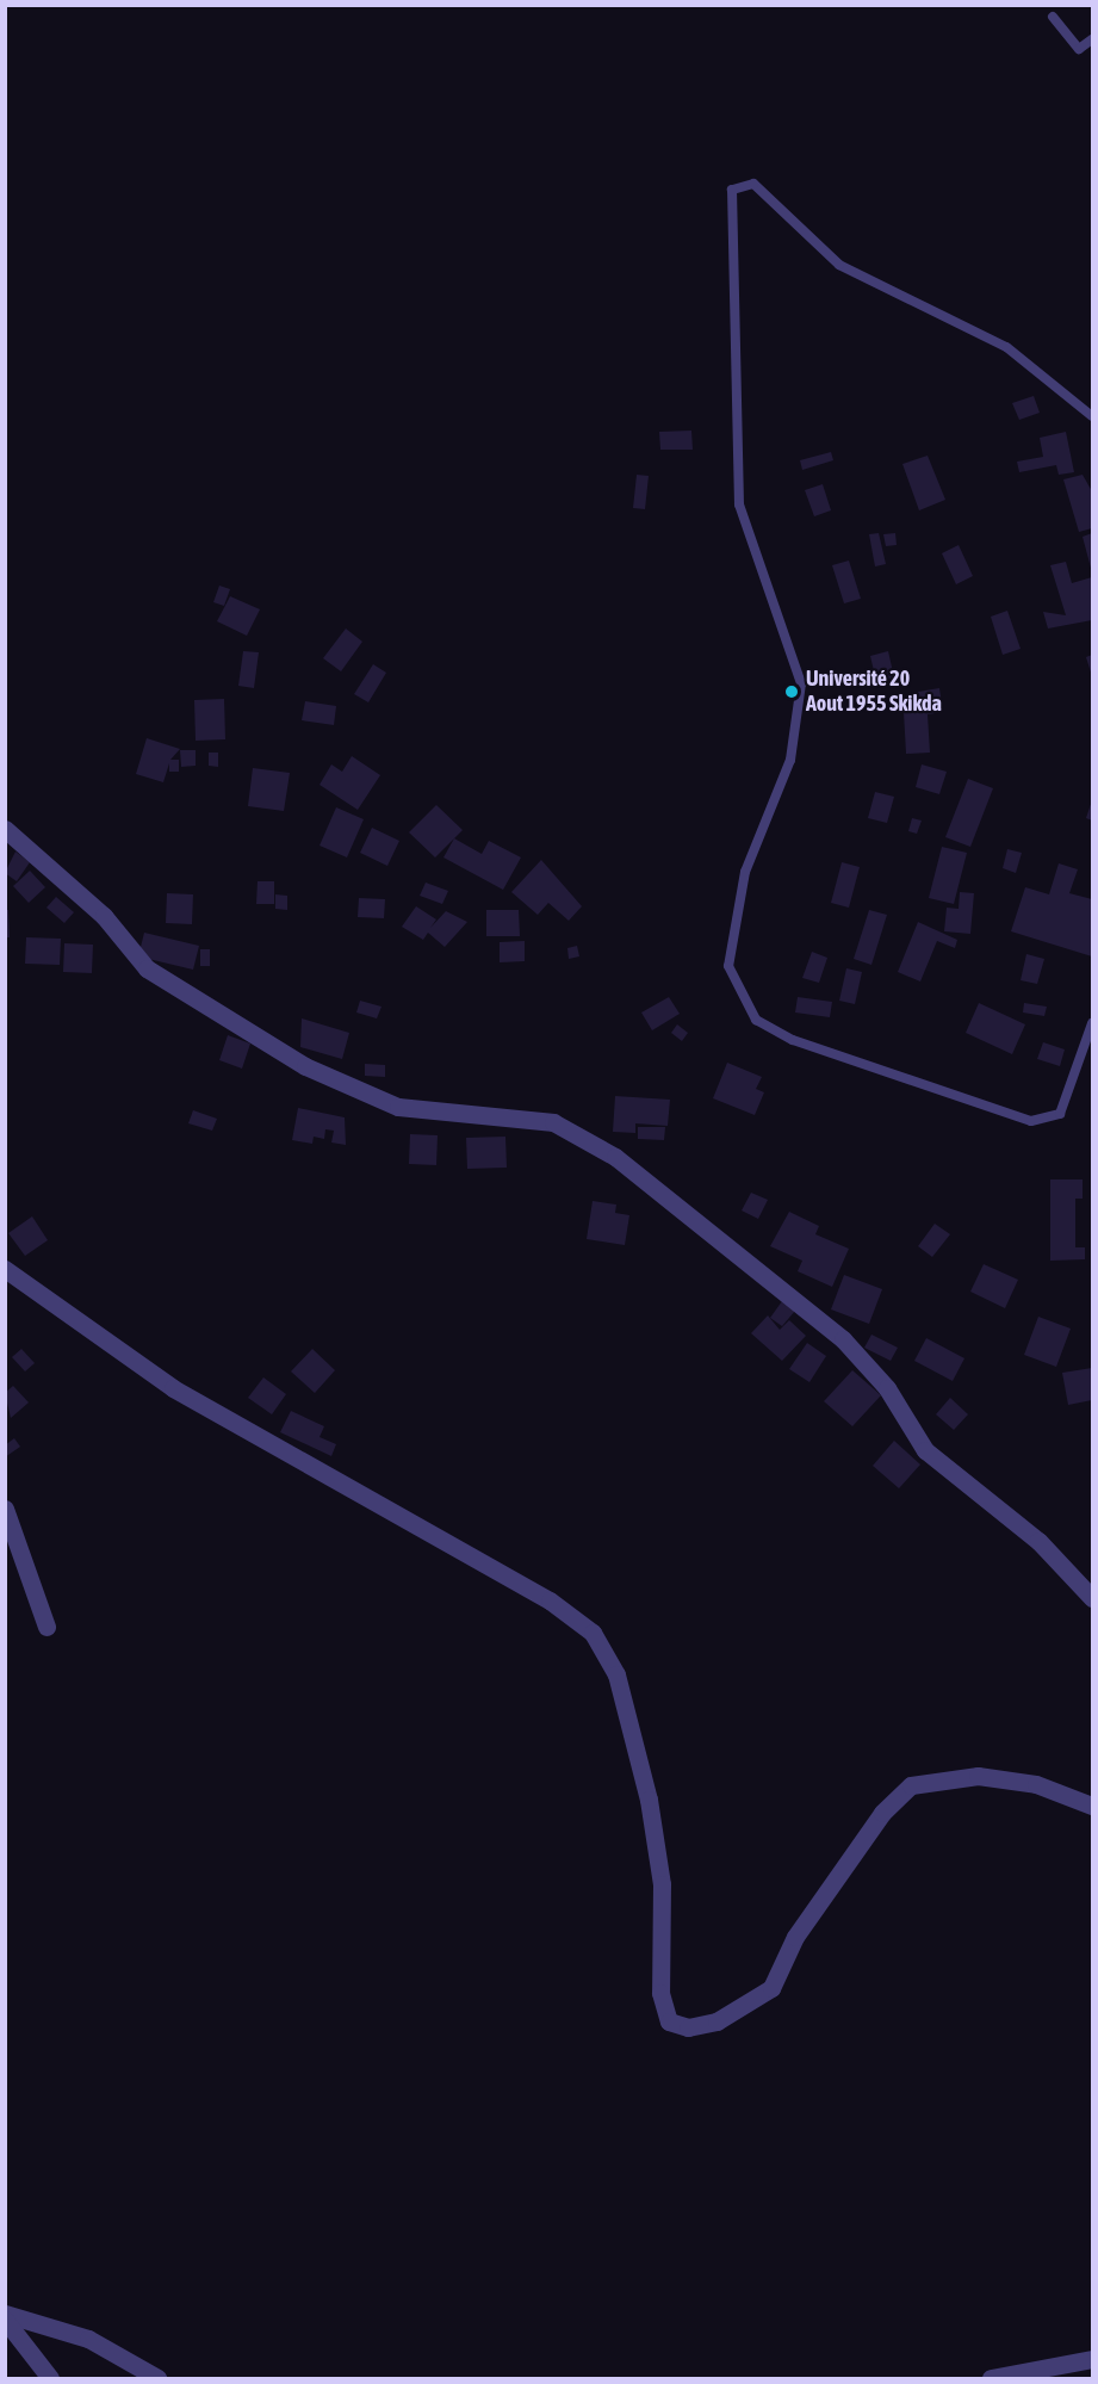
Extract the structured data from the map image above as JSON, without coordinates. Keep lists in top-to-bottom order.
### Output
{
  "places": ["Université 20 Aout 1955 Skikda"]
}
